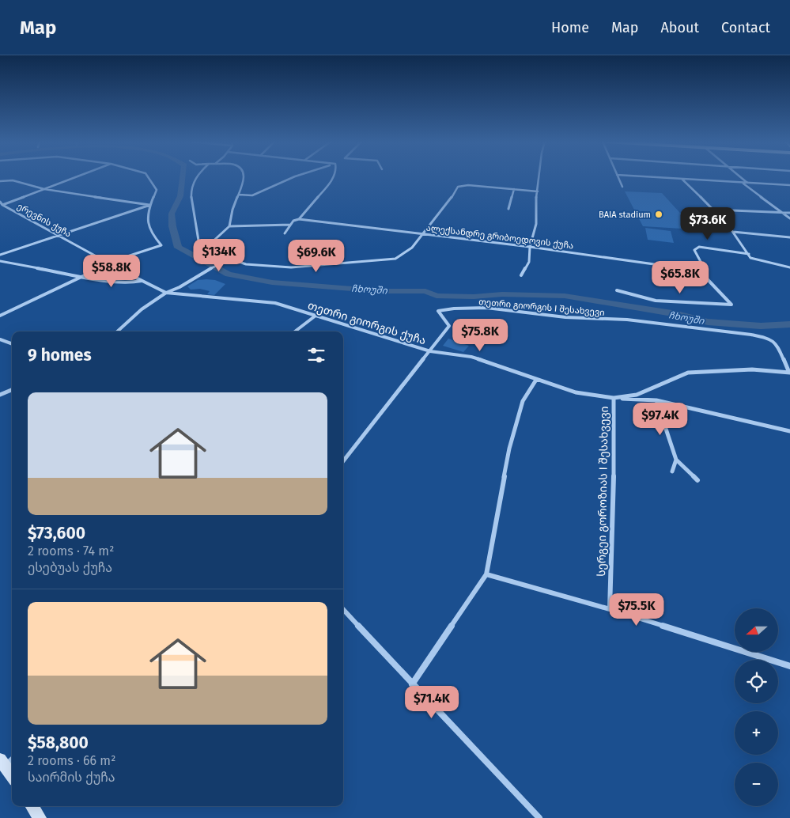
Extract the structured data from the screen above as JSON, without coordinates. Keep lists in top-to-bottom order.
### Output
{
  "streets": {
    "street": [
      "ერევნის ქუჩა",
      "ალექსანდრე გრიბოედოვის ქუჩა",
      "თეთრი გიორგის I შესახვევი",
      "თეთრი გიორგის ქუჩა",
      "სერგეი გოროზიას I შესახვევი"
    ]
  },
  "crossings": [
    ["ერევნის ქუჩა", "თეთრი გიორგის ქუჩა"],
    ["თეთრი გიორგის I შესახვევი", "თეთრი გიორგის ქუჩა"],
    ["თეთრი გიორგის ქუჩა", "სერგეი გოროზიას I შესახვევი"]
  ],
  "water": ["ჩხოუში"],
  "places": ["BAIA stadium"],
  "north": "left",
  "page": {
    "header": "Map",
    "nav": [
      "Home",
      "Map",
      "About",
      "Contact"
    ],
    "price": [
      "$73.6K",
      "$134K",
      "$69.6K",
      "$58.8K",
      "$65.8K",
      "$75.8K",
      "$97.4K",
      "$75.5K",
      "$71.4K"
    ],
    "heading": "9 homes",
    "list": [
      {
        "name": "$73,600",
        "note": "2 rooms · 74 m² · ესებუას ქუჩა"
      },
      {
        "name": "$58,800",
        "note": "2 rooms · 66 m² · საირმის ქუჩა"
      }
    ],
    "map_buttons": ["+", "−"]
  }
}
